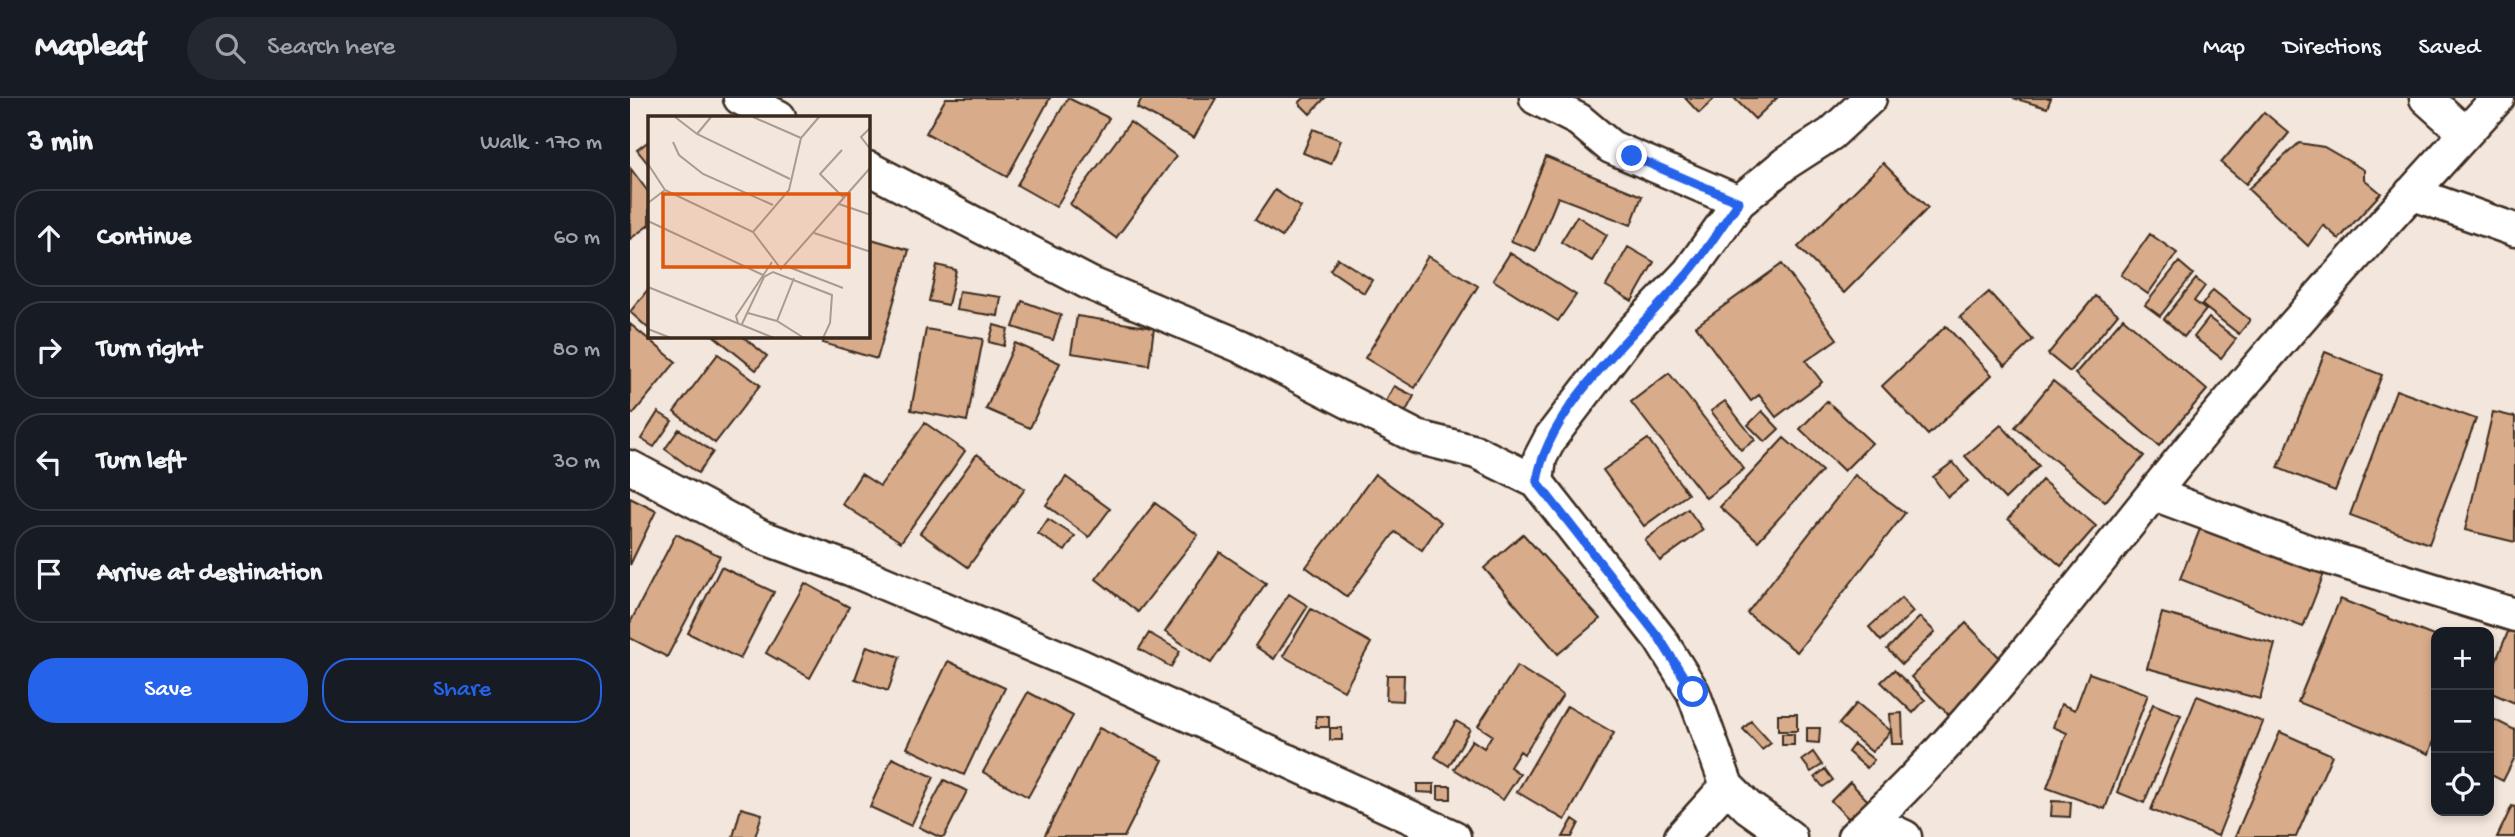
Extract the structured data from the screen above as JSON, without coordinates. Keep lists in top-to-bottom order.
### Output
{
  "page": {
    "header": "Mapleaf",
    "search": "Search here",
    "nav": ["Map", "Directions", "Saved"],
    "heading": ["3 min", "Walk · 170 m"],
    "list": [
      ["Continue", "60 m"],
      ["Turn right", "80 m"],
      ["Turn left", "30 m"],
      "Arrive at destination"
    ],
    "map_buttons": ["+", "−"],
    "buttons": ["Save", "Share"]
  }
}
